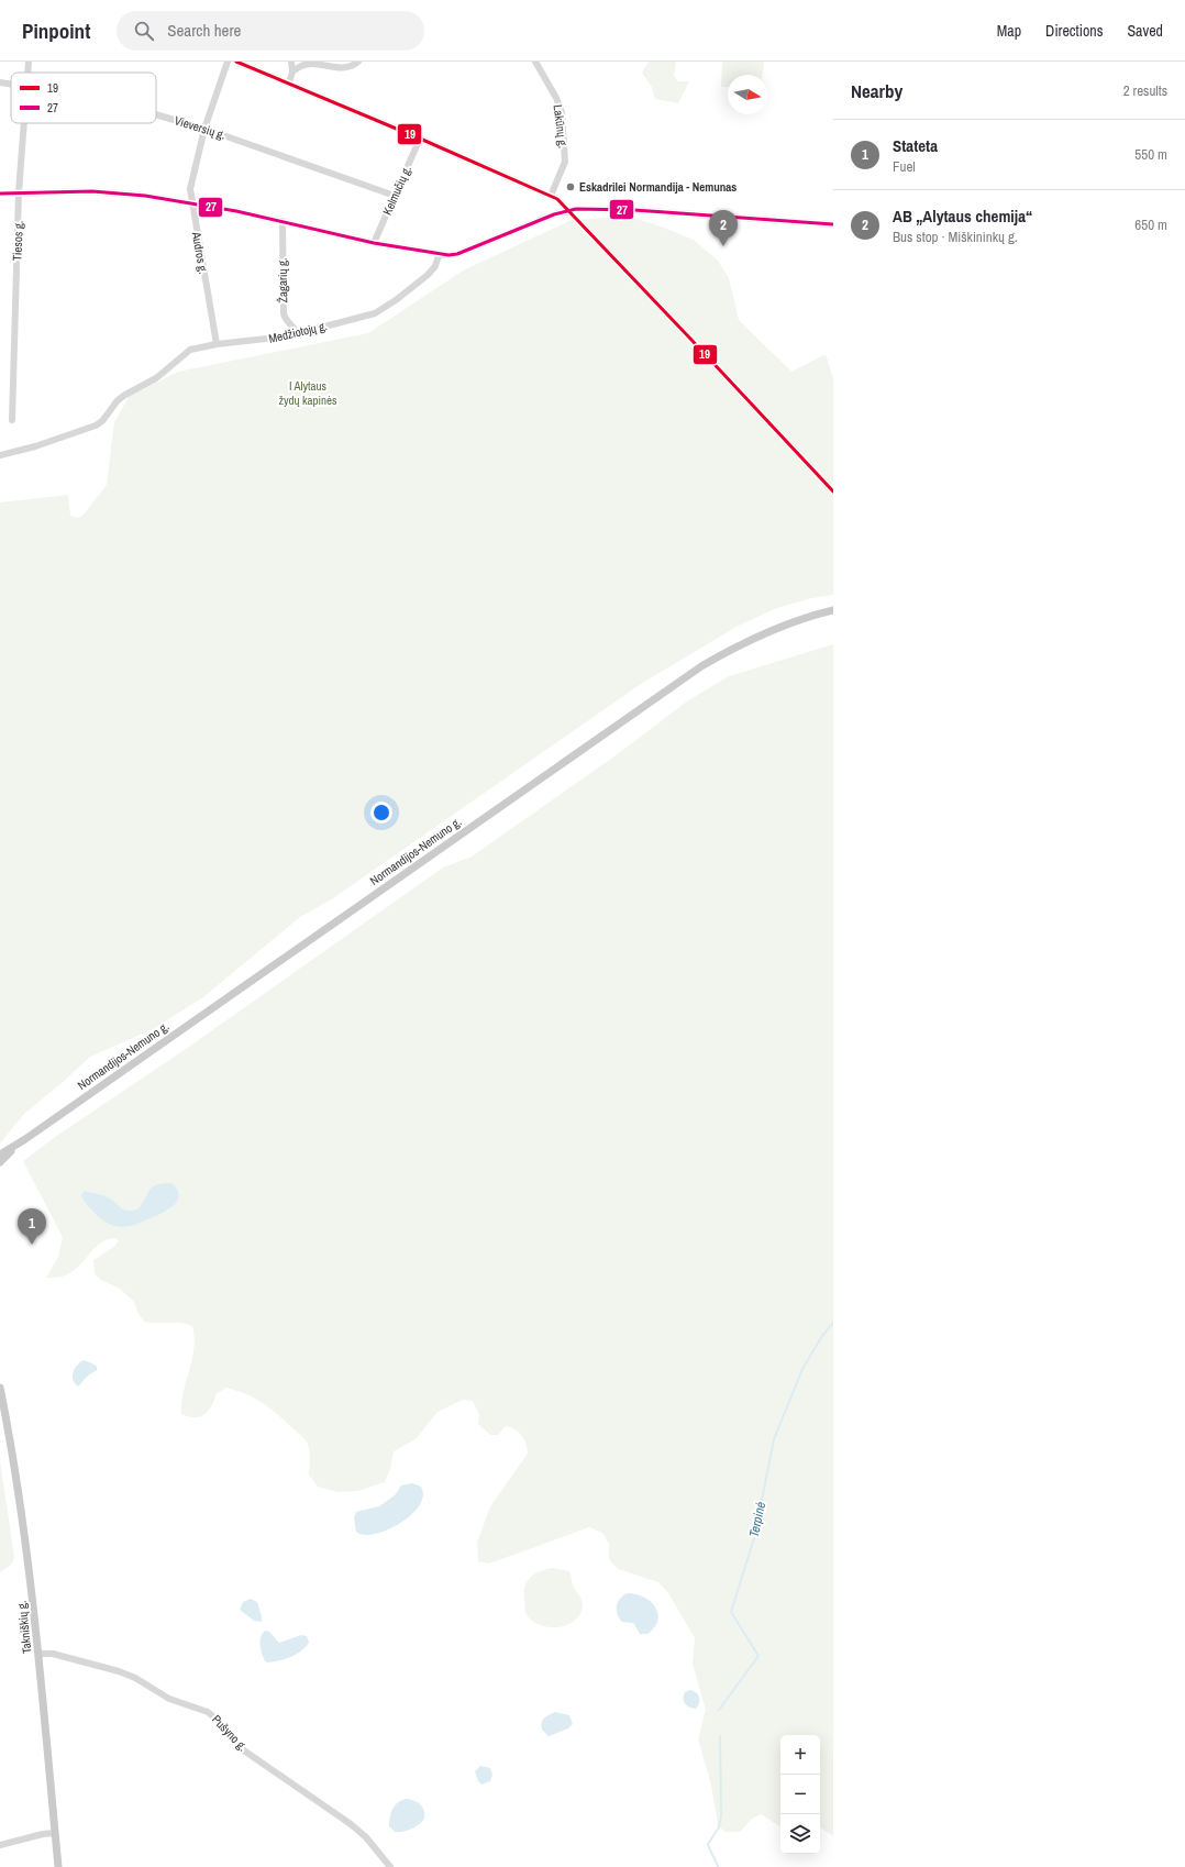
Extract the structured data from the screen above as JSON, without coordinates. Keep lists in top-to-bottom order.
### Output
{
  "streets": {
    "main road": ["Normandijos-Nemuno g.", "Takniškių g."],
    "street": [
      "Lakūnų g.",
      "Vieversių g.",
      "Kelmučių g.",
      "Tiesos g.",
      "Audros g.",
      "Žagarių g.",
      "Medžiotojų g.",
      "Pušyno g."
    ]
  },
  "crossings": [
    ["Vieversių g.", "Kelmučių g."],
    ["Vieversių g.", "Audros g."],
    ["Audros g.", "Medžiotojų g."],
    ["Žagarių g.", "Medžiotojų g."],
    ["Takniškių g.", "Pušyno g."]
  ],
  "water": ["Terpinė"],
  "parks": ["I Alytaus žydų kapinės"],
  "places": ["Eskadrilei Normandija - Nemunas"],
  "lines": ["transit line 19", "transit line 27"],
  "legend": ["19", "27"],
  "north": "right",
  "page": {
    "header": "Pinpoint",
    "search": "Search here",
    "nav": ["Map", "Directions", "Saved"],
    "heading": ["Nearby", "2 results"],
    "list": [
      {
        "mark": "1",
        "name": "Stateta",
        "note": "Fuel",
        "value": "550 m"
      },
      {
        "mark": "2",
        "name": "AB „Alytaus chemija“",
        "note": "Bus stop · Miškininkų g.",
        "value": "650 m"
      }
    ],
    "pins": ["2", "1"],
    "map_buttons": ["+", "−"]
  }
}
